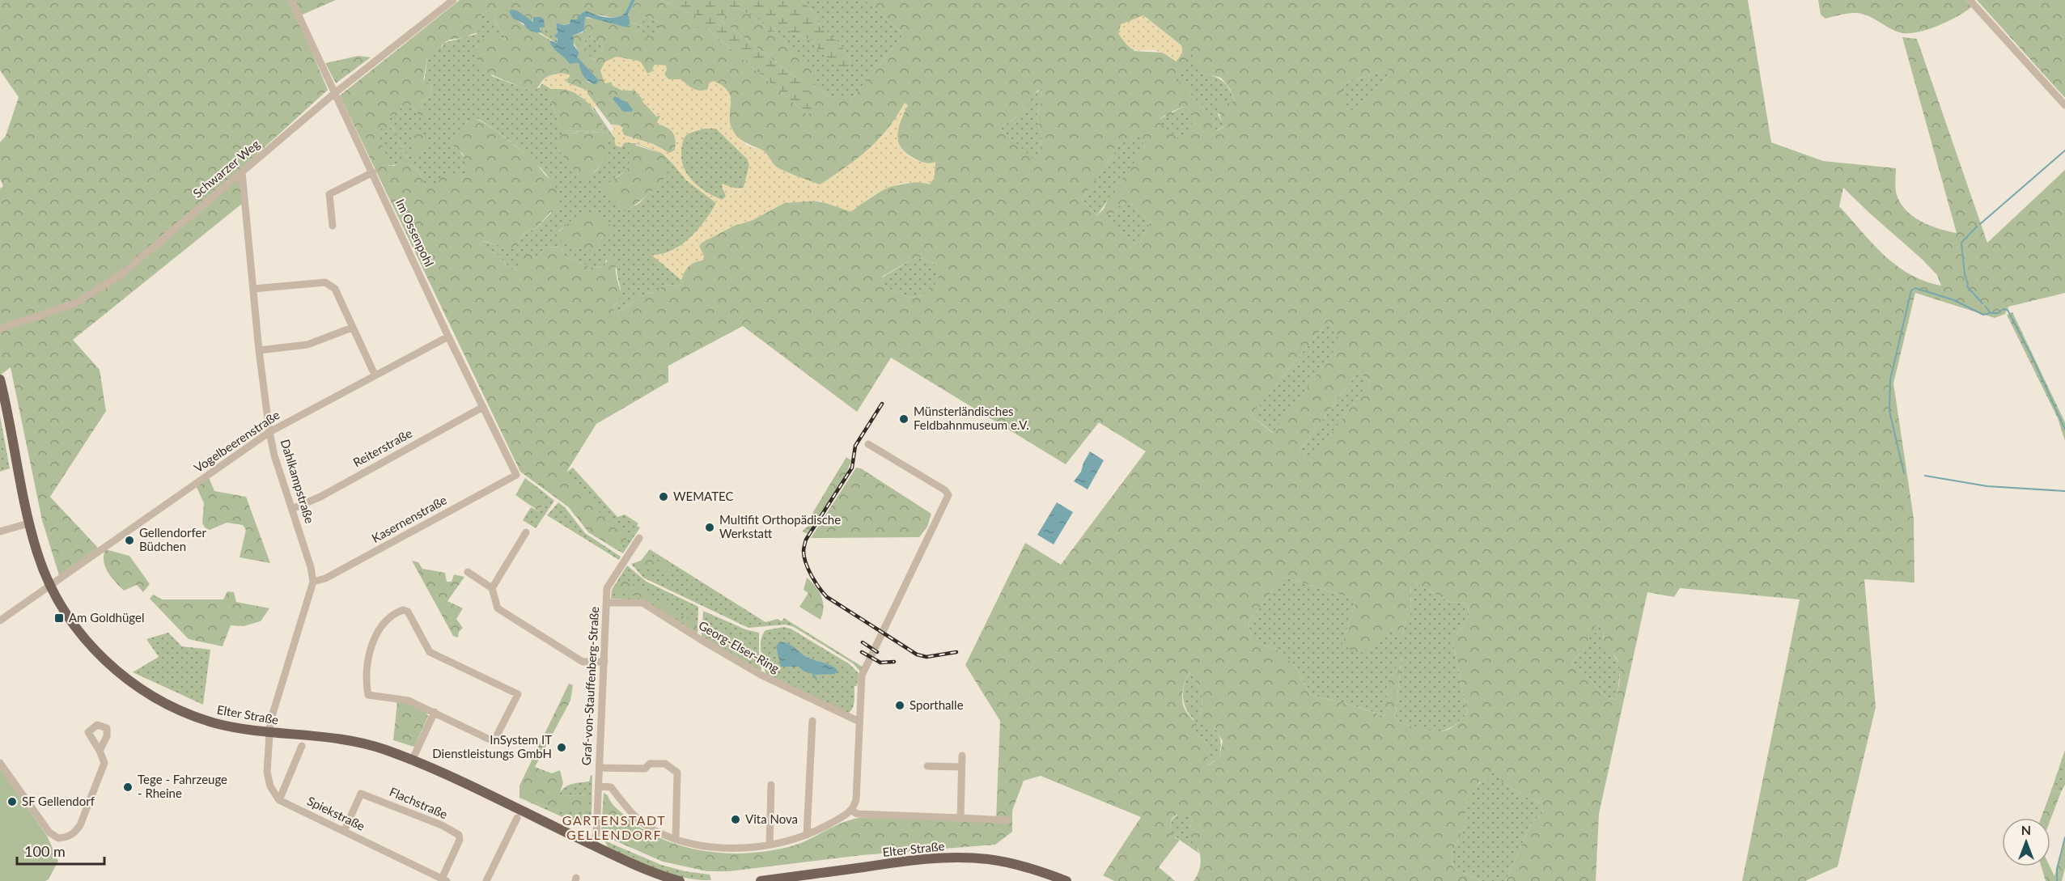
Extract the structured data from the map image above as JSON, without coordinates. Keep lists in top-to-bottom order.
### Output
{
  "streets": {
    "main road": ["Elter Straße"],
    "street": [
      "Schwarzer Weg",
      "Im Ossenpohl",
      "Vogelbeerenstraße",
      "Reiterstraße",
      "Dahlkampstraße",
      "Kasernenstraße",
      "Georg-Elser-Ring",
      "Graf-von-Stauffenberg-Straße",
      "Flachstraße",
      "Spiekstraße"
    ]
  },
  "crossings": [
    ["Schwarzer Weg", "Im Ossenpohl"],
    ["Schwarzer Weg", "Dahlkampstraße"],
    ["Im Ossenpohl", "Vogelbeerenstraße"],
    ["Im Ossenpohl", "Reiterstraße"],
    ["Im Ossenpohl", "Kasernenstraße"],
    ["Vogelbeerenstraße", "Dahlkampstraße"],
    ["Vogelbeerenstraße", "Elter Straße"],
    ["Reiterstraße", "Dahlkampstraße"],
    ["Dahlkampstraße", "Kasernenstraße"],
    ["Georg-Elser-Ring", "Graf-von-Stauffenberg-Straße"],
    ["Graf-von-Stauffenberg-Straße", "Elter Straße"],
    ["Flachstraße", "Spiekstraße"]
  ],
  "districts": ["GARTENSTADT GELLENDORF"],
  "places": {
    "other": [
      "Münsterländisches Feldbahnmuseum e.V.",
      "WEMATEC",
      "Multifit Orthopädische Werkstatt",
      "Gellendorfer Büdchen",
      "Sporthalle",
      "InSystem IT Dienstleistungs GmbH",
      "Tege - Fahrzeuge - Rheine",
      "SF Gellendorf",
      "Vita Nova"
    ],
    "transit": ["Am Goldhügel"]
  },
  "scale_bar": "100 m",
  "north": "top"
}
